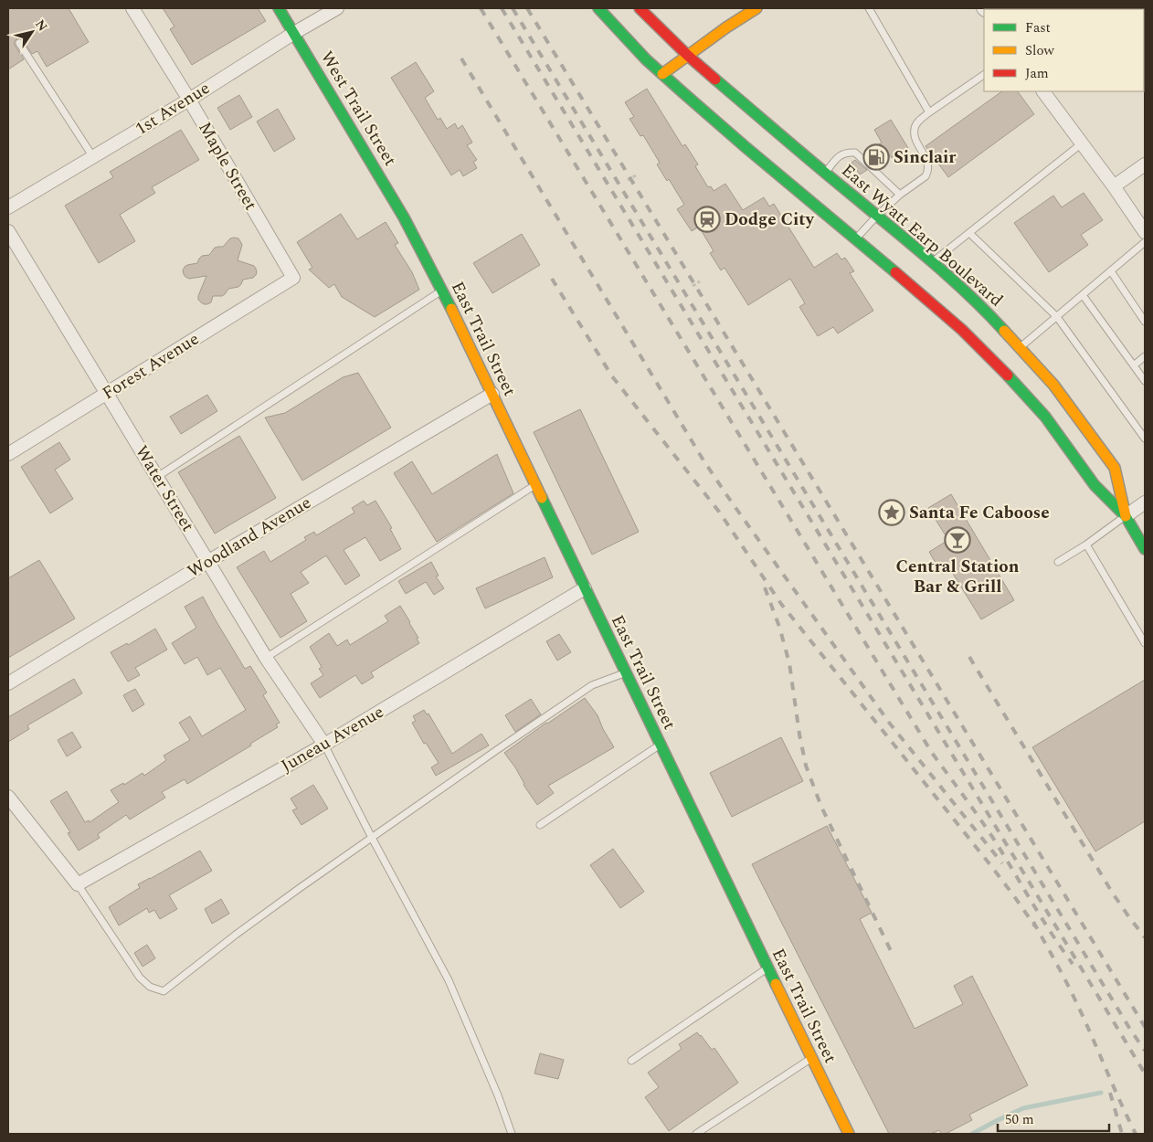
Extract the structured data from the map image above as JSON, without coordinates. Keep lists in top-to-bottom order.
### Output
{
  "streets": {
    "main road": ["West Trail Street", "East Wyatt Earp Boulevard", "East Trail Street"],
    "street": [
      "1st Avenue",
      "Maple Street",
      "Forest Avenue",
      "Water Street",
      "Woodland Avenue",
      "Juneau Avenue"
    ]
  },
  "crossings": [
    ["1st Avenue", "West Trail Street"],
    ["1st Avenue", "Maple Street"],
    ["West Trail Street", "East Trail Street"],
    ["Maple Street", "Forest Avenue"],
    ["East Trail Street", "Woodland Avenue"],
    ["East Trail Street", "Juneau Avenue"],
    ["Forest Avenue", "Water Street"],
    ["Water Street", "Woodland Avenue"],
    ["Water Street", "Juneau Avenue"]
  ],
  "places": {
    "fuel station": ["Sinclair"],
    "station": ["Dodge City"],
    "place": ["Santa Fe Caboose"],
    "bar": ["Central Station Bar & Grill"]
  },
  "legend": ["Fast", "Slow", "Jam"],
  "scale_bar": "50 m",
  "north": "top right"
}
